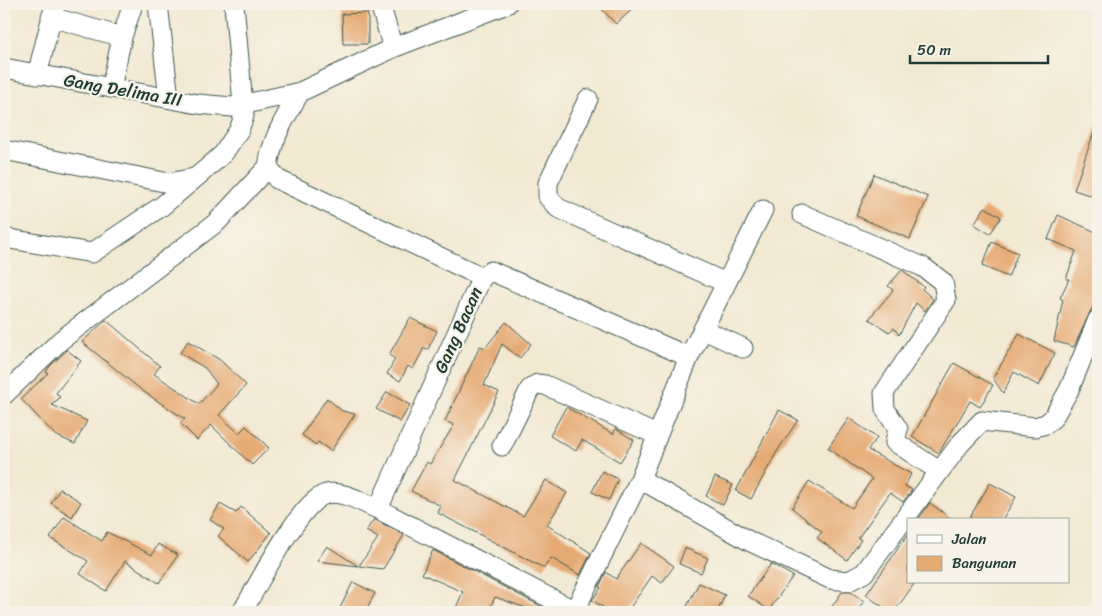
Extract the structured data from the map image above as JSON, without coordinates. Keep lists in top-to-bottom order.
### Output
{
  "streets": {
    "street": ["Gang Delima III", "Gang Bacan"]
  },
  "legend": ["Jalan", "Bangunan"],
  "scale_bar": "50 m"
}
